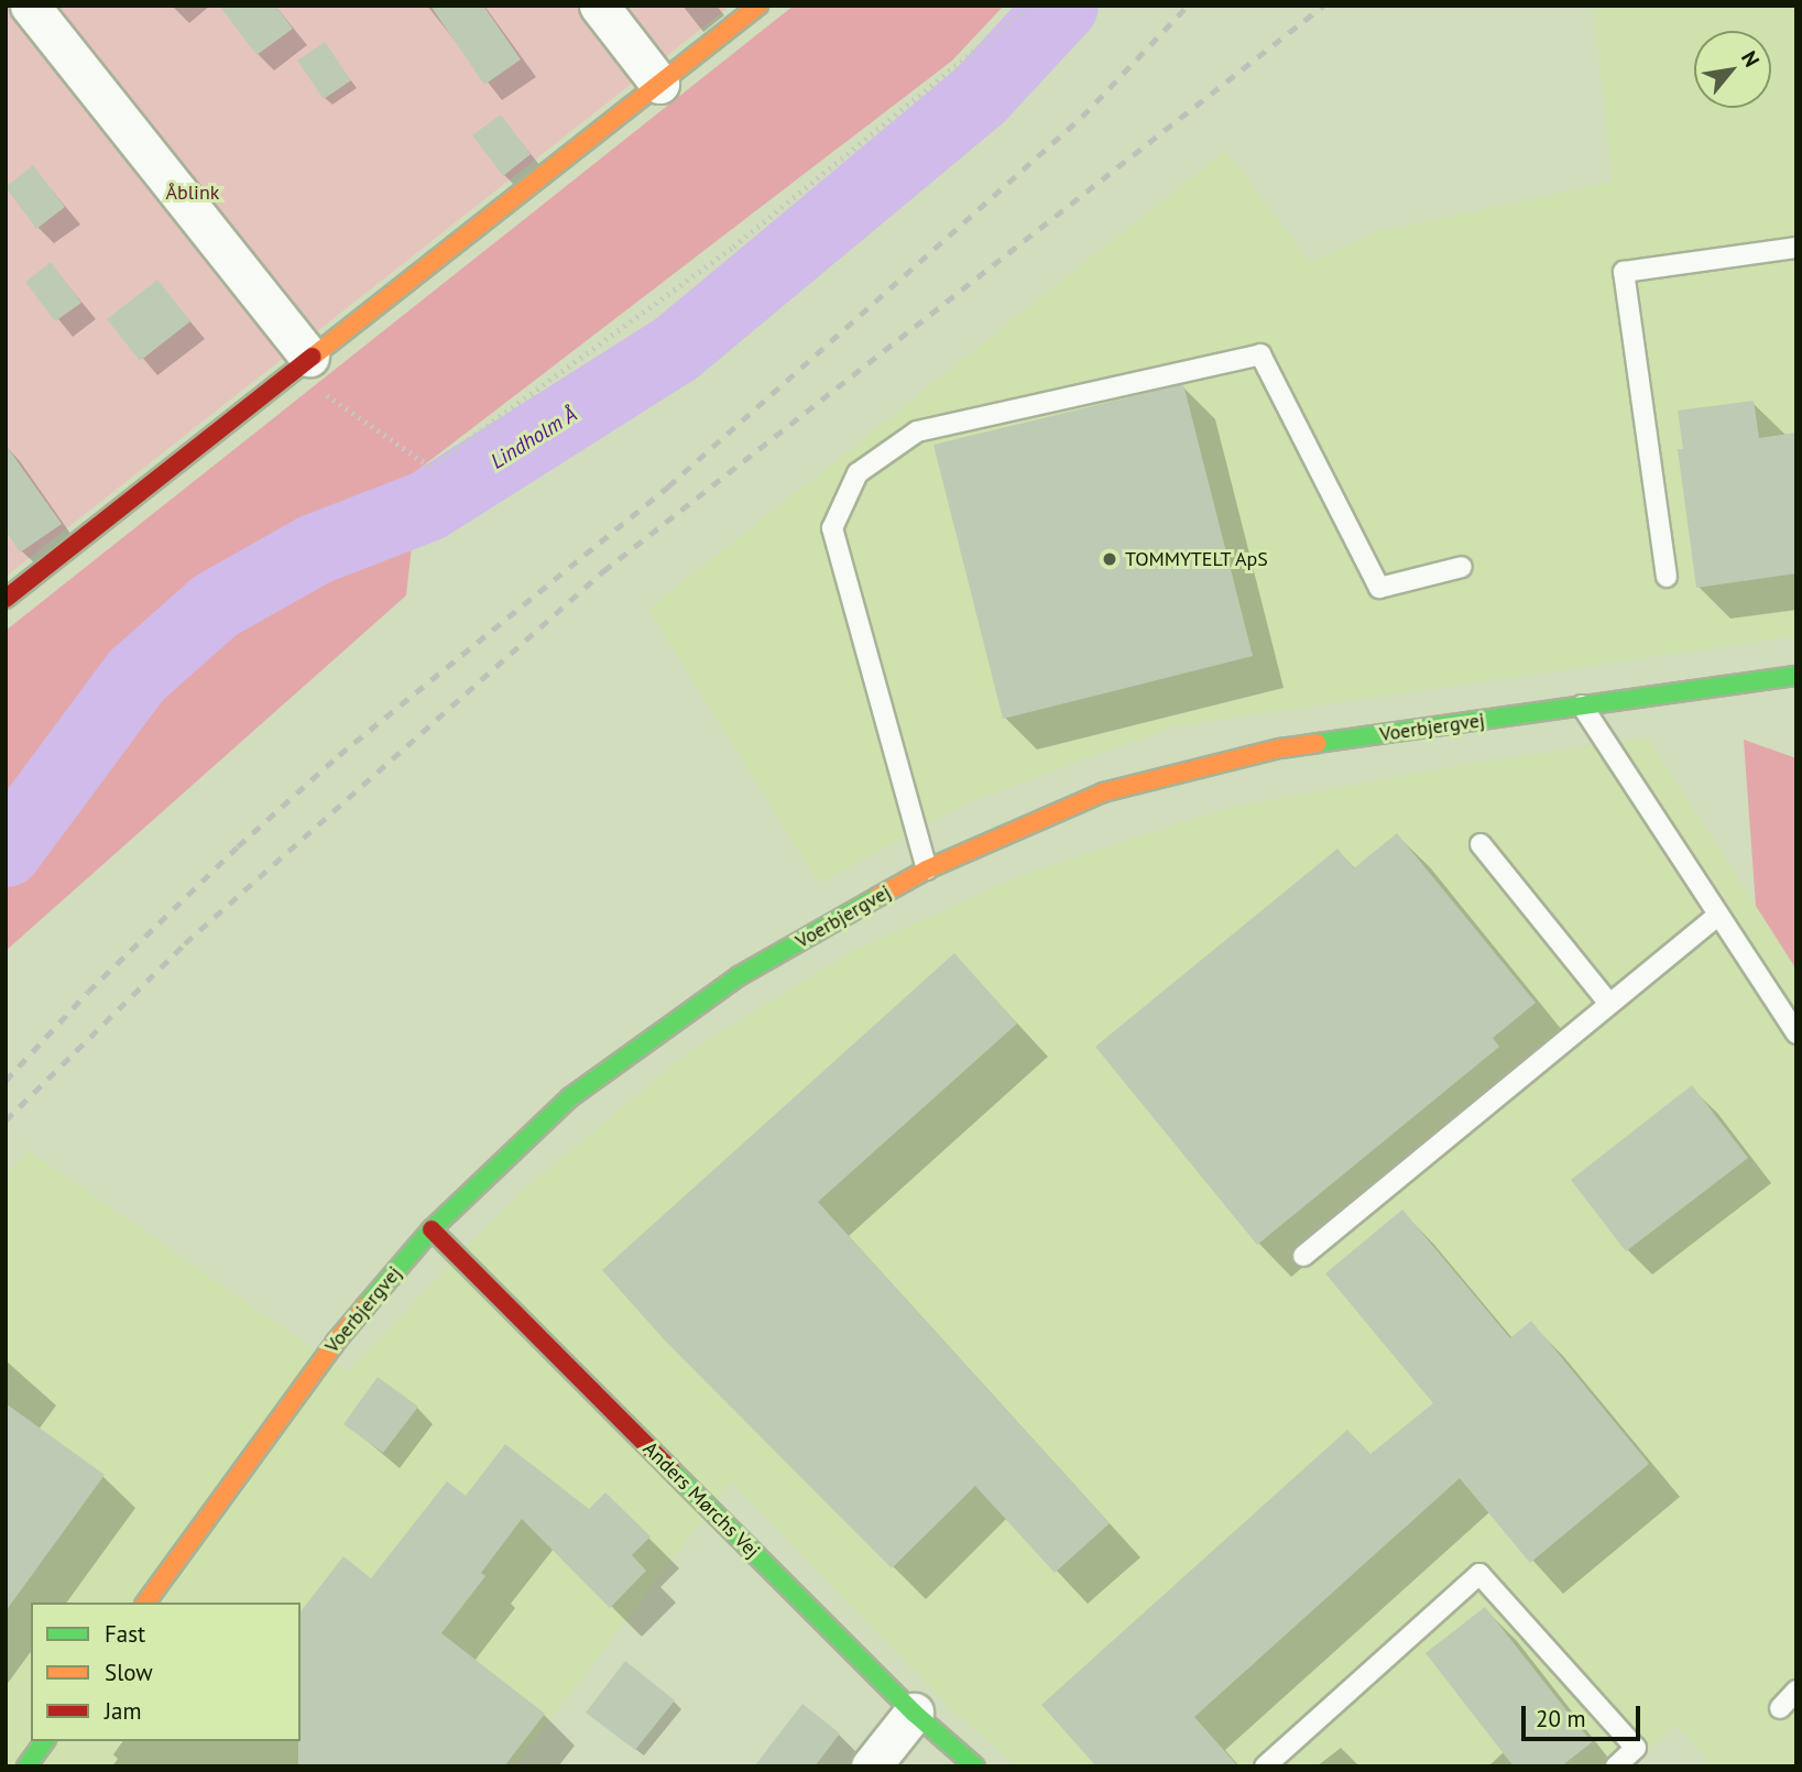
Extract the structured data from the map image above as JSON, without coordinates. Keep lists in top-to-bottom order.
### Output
{
  "streets": {
    "street": ["Voerbjergvej", "Anders Mørchs Vej"]
  },
  "crossings": [
    ["Voerbjergvej", "Anders Mørchs Vej"]
  ],
  "water": ["Lindholm Å"],
  "parks": ["Åblink"],
  "places": ["TOMMYTELT ApS"],
  "legend": ["Fast", "Slow", "Jam"],
  "scale_bar": "20 m",
  "north": "top right"
}
